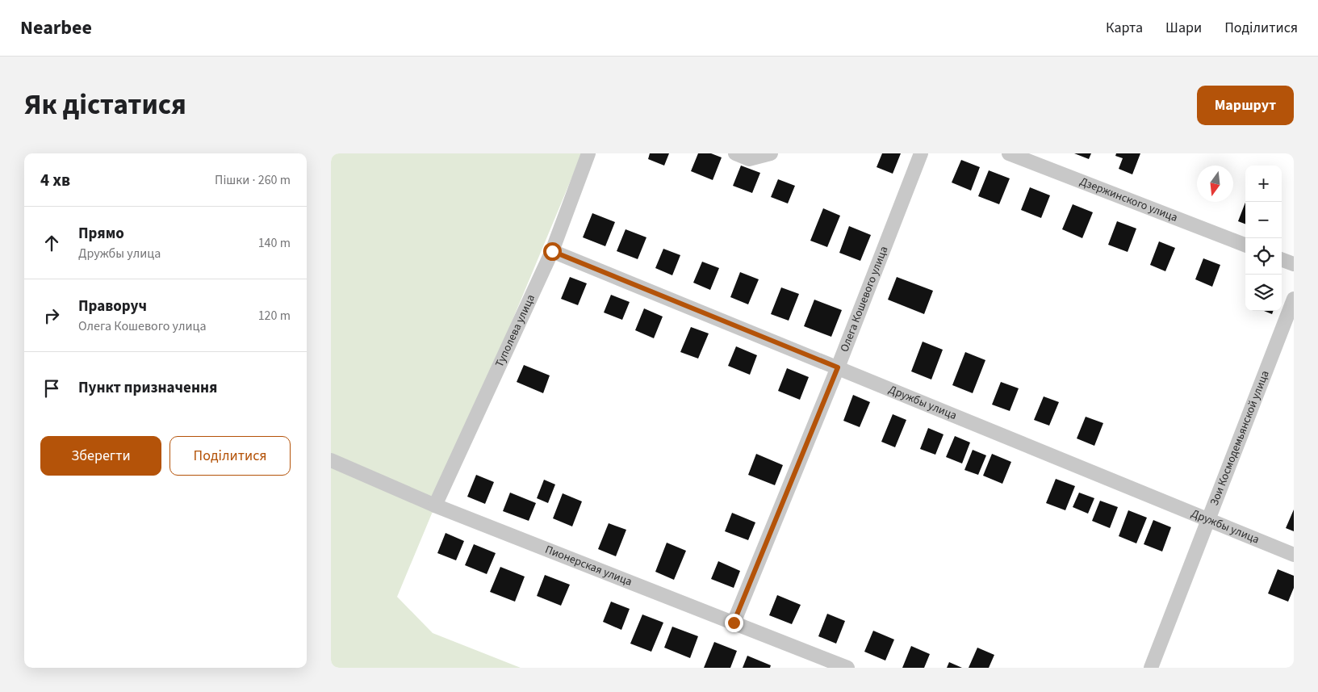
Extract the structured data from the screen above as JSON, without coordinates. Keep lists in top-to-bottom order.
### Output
{
  "streets": {
    "street": [
      "Дзержинского улица",
      "Олега Кошевого улица",
      "Туполева улица",
      "Дружбы улица",
      "Зои Космодемьянской улица",
      "Пионерская улица"
    ]
  },
  "crossings": [
    ["Олега Кошевого улица", "Дружбы улица"],
    ["Олега Кошевого улица", "Пионерская улица"],
    ["Туполева улица", "Дружбы улица"],
    ["Туполева улица", "Пионерская улица"],
    ["Дружбы улица", "Зои Космодемьянской улица"]
  ],
  "north": "bottom",
  "page": {
    "header": "Nearbee",
    "nav": ["Карта", "Шари", "Поділитися"],
    "title": "Як дістатися",
    "buttons": [
      "Маршрут",
      ["Зберегти", "Поділитися"]
    ],
    "heading": ["4 хв", "Пішки · 260 m"],
    "map_buttons": ["+", "−"],
    "list": [
      ["Прямо", "Дружбы улица", "140 m"],
      ["Праворуч", "Олега Кошевого улица", "120 m"],
      "Пункт призначення"
    ]
  }
}
